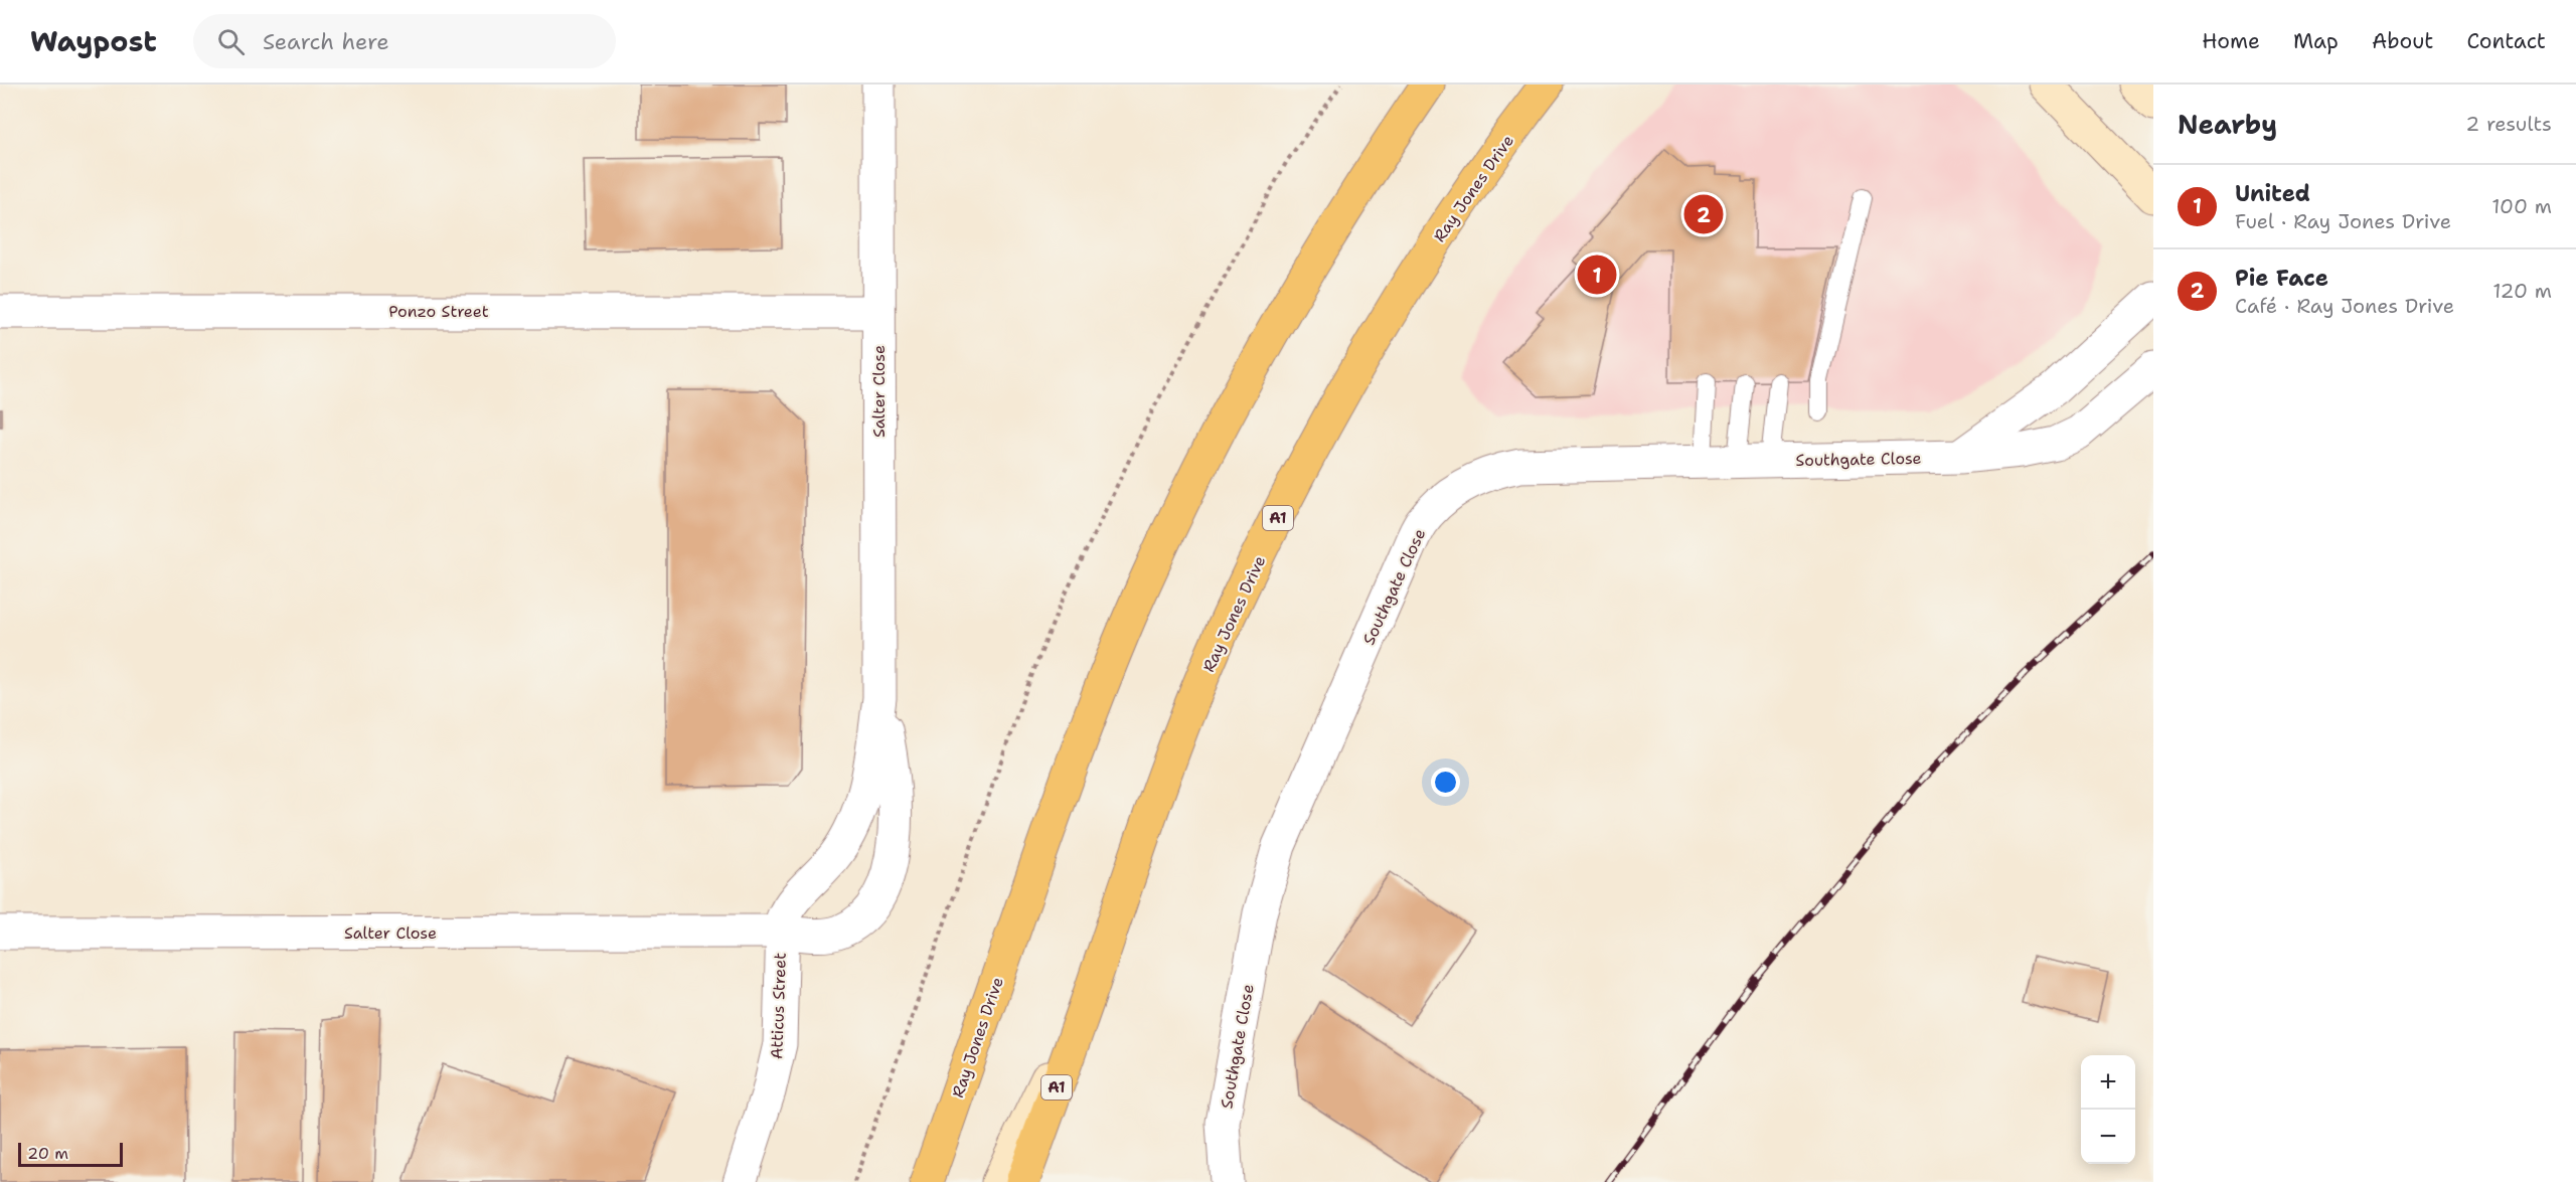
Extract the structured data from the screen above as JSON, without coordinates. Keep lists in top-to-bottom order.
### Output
{
  "streets": {
    "highway": ["Ray Jones Drive", "A1"],
    "street": [
      "Ponzo Street",
      "Salter Close",
      "Southgate Close",
      "Atticus Street"
    ]
  },
  "crossings": [
    ["Ray Jones Drive", "A1"],
    ["Ponzo Street", "Salter Close"],
    ["Salter Close", "Atticus Street"]
  ],
  "scale_bar": "20 m",
  "page": {
    "header": "Waypost",
    "search": "Search here",
    "nav": [
      "Home",
      "Map",
      "About",
      "Contact"
    ],
    "heading": ["Nearby", "2 results"],
    "list": [
      {
        "mark": "1",
        "name": "United",
        "note": "Fuel · Ray Jones Drive",
        "value": "100 m"
      },
      {
        "mark": "2",
        "name": "Pie Face",
        "note": "Café · Ray Jones Drive",
        "value": "120 m"
      }
    ],
    "pins": ["2", "1"],
    "map_buttons": ["+", "−"],
    "scale": "20 m"
  }
}
